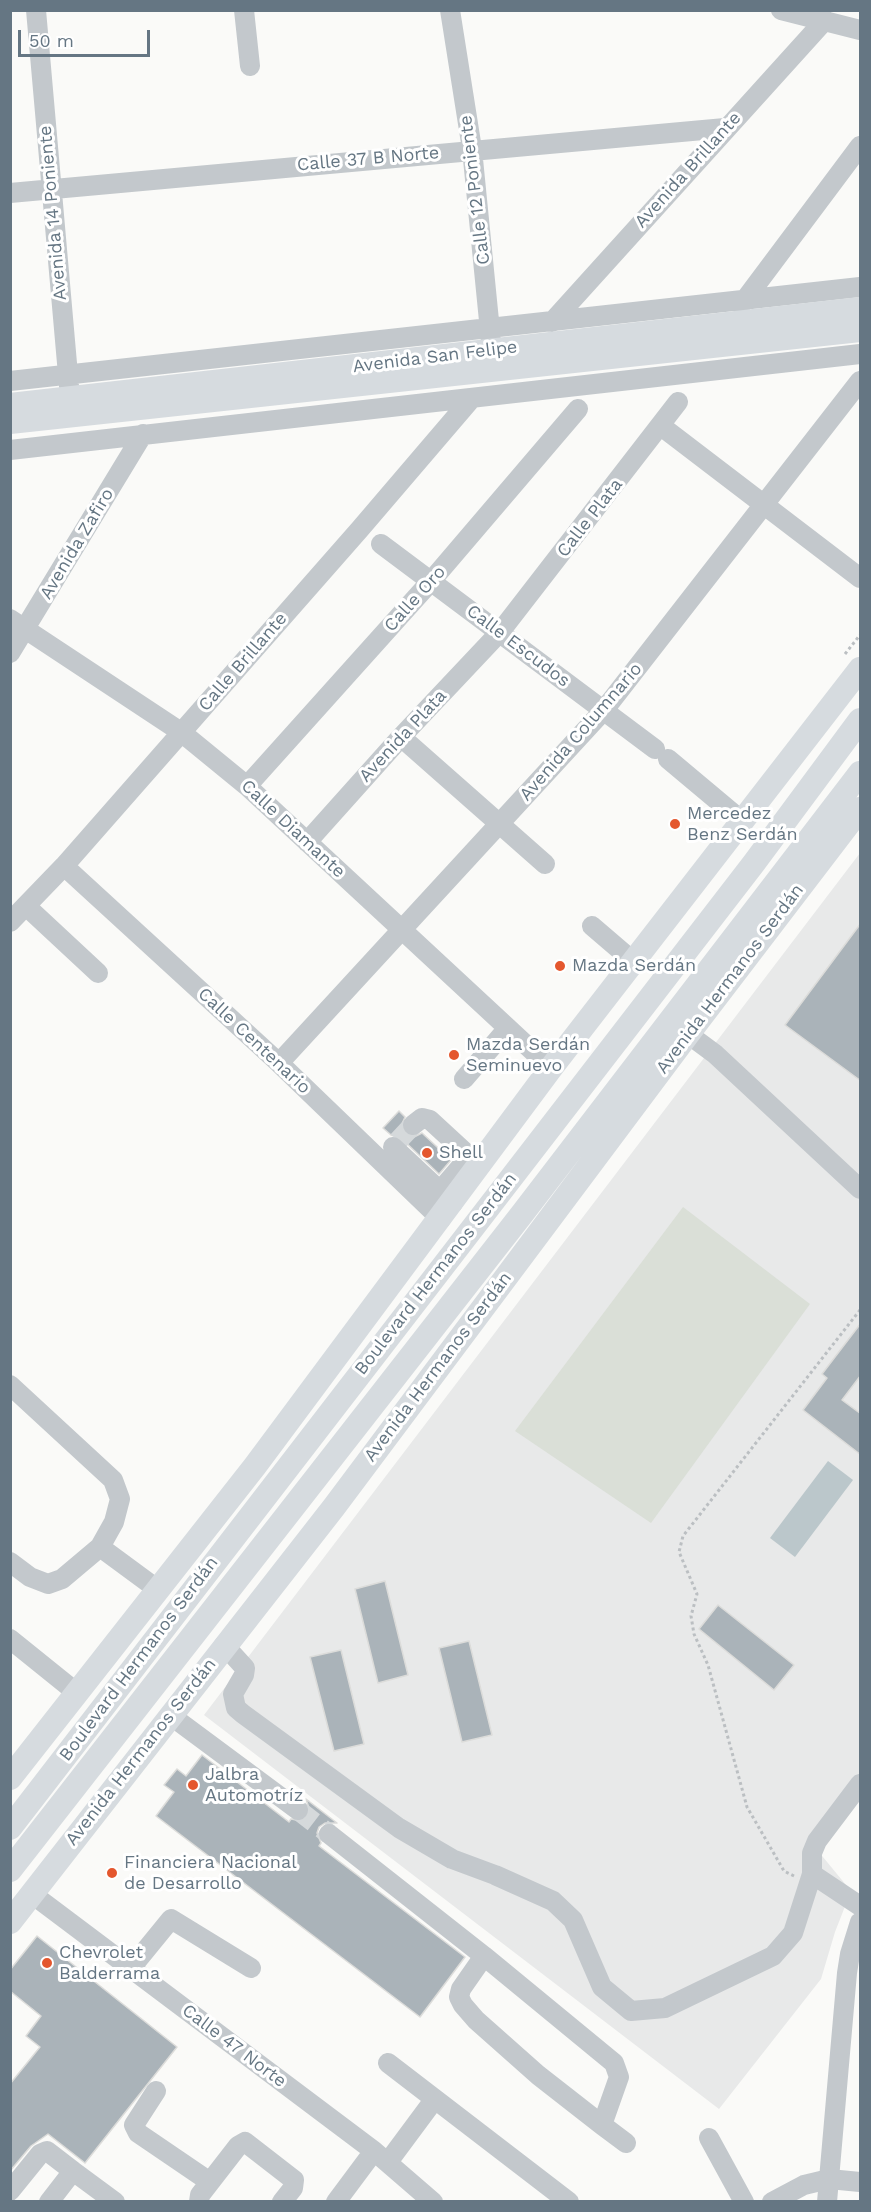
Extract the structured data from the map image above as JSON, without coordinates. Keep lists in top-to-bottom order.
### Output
{
  "streets": {
    "main road": ["Avenida San Felipe", "Avenida Hermanos Serdán", "Boulevard Hermanos Serdán"],
    "street": [
      "Calle 37 B Norte",
      "Avenida Brillante",
      "Calle 12 Poniente",
      "Avenida 14 Poniente",
      "Calle Plata",
      "Avenida Zafiro",
      "Calle Oro",
      "Calle Escudos",
      "Calle Brillante",
      "Avenida Columnario",
      "Avenida Plata",
      "Calle Diamante",
      "Calle Centenario",
      "Calle 47 Norte"
    ]
  },
  "crossings": [
    ["Calle 37 B Norte", "Avenida Brillante"],
    ["Calle 37 B Norte", "Calle 12 Poniente"],
    ["Calle 37 B Norte", "Avenida 14 Poniente"],
    ["Avenida Brillante", "Avenida San Felipe"],
    ["Calle 12 Poniente", "Avenida San Felipe"],
    ["Avenida 14 Poniente", "Avenida San Felipe"],
    ["Calle Plata", "Calle Escudos"],
    ["Calle Plata", "Avenida Plata"],
    ["Avenida Zafiro", "Calle Diamante"],
    ["Calle Oro", "Calle Escudos"],
    ["Calle Oro", "Calle Diamante"],
    ["Calle Escudos", "Avenida Columnario"],
    ["Calle Escudos", "Avenida Plata"],
    ["Calle Brillante", "Calle Diamante"],
    ["Calle Brillante", "Calle Centenario"],
    ["Avenida Columnario", "Calle Diamante"],
    ["Avenida Columnario", "Calle Centenario"],
    ["Avenida Plata", "Calle Diamante"],
    ["Avenida Hermanos Serdán", "Calle 47 Norte"]
  ],
  "places": [
    "Mercedez Benz Serdán",
    "Mazda Serdán",
    "Mazda Serdán Seminuevo",
    "Shell",
    "Jalbra Automotríz",
    "Financiera Nacional de Desarrollo",
    "Chevrolet Balderrama"
  ],
  "scale_bar": "50 m"
}
